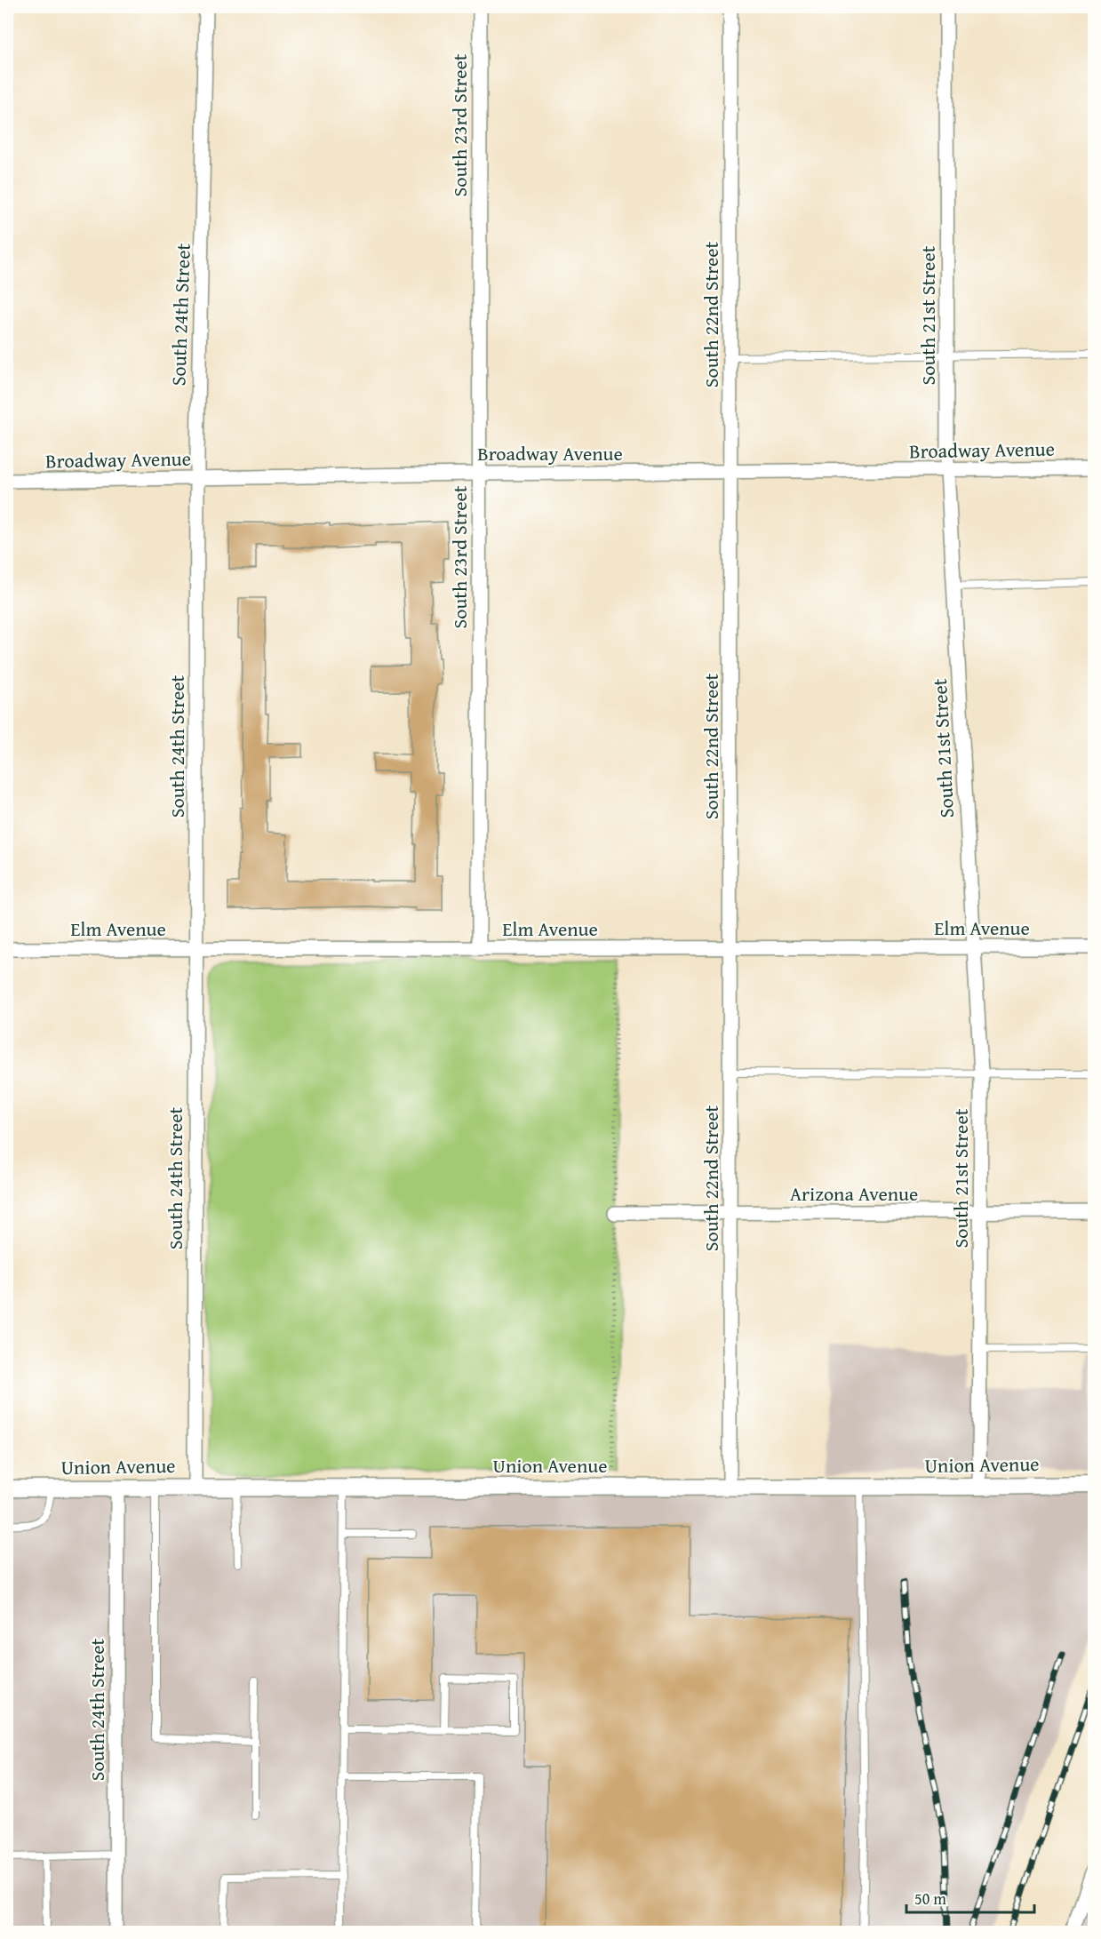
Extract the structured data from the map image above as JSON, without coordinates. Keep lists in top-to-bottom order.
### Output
{
  "streets": {
    "street": [
      "South 23rd Street",
      "South 24th Street",
      "South 22nd Street",
      "South 21st Street",
      "Broadway Avenue",
      "Elm Avenue",
      "Arizona Avenue",
      "Union Avenue"
    ]
  },
  "crossings": [
    ["South 23rd Street", "Broadway Avenue"],
    ["South 23rd Street", "Elm Avenue"],
    ["South 24th Street", "Broadway Avenue"],
    ["South 24th Street", "Elm Avenue"],
    ["South 24th Street", "Union Avenue"],
    ["South 22nd Street", "Broadway Avenue"],
    ["South 22nd Street", "Elm Avenue"],
    ["South 22nd Street", "Arizona Avenue"],
    ["South 22nd Street", "Union Avenue"],
    ["South 21st Street", "Broadway Avenue"],
    ["South 21st Street", "Elm Avenue"],
    ["South 21st Street", "Arizona Avenue"],
    ["South 21st Street", "Union Avenue"]
  ],
  "scale_bar": "50 m"
}
